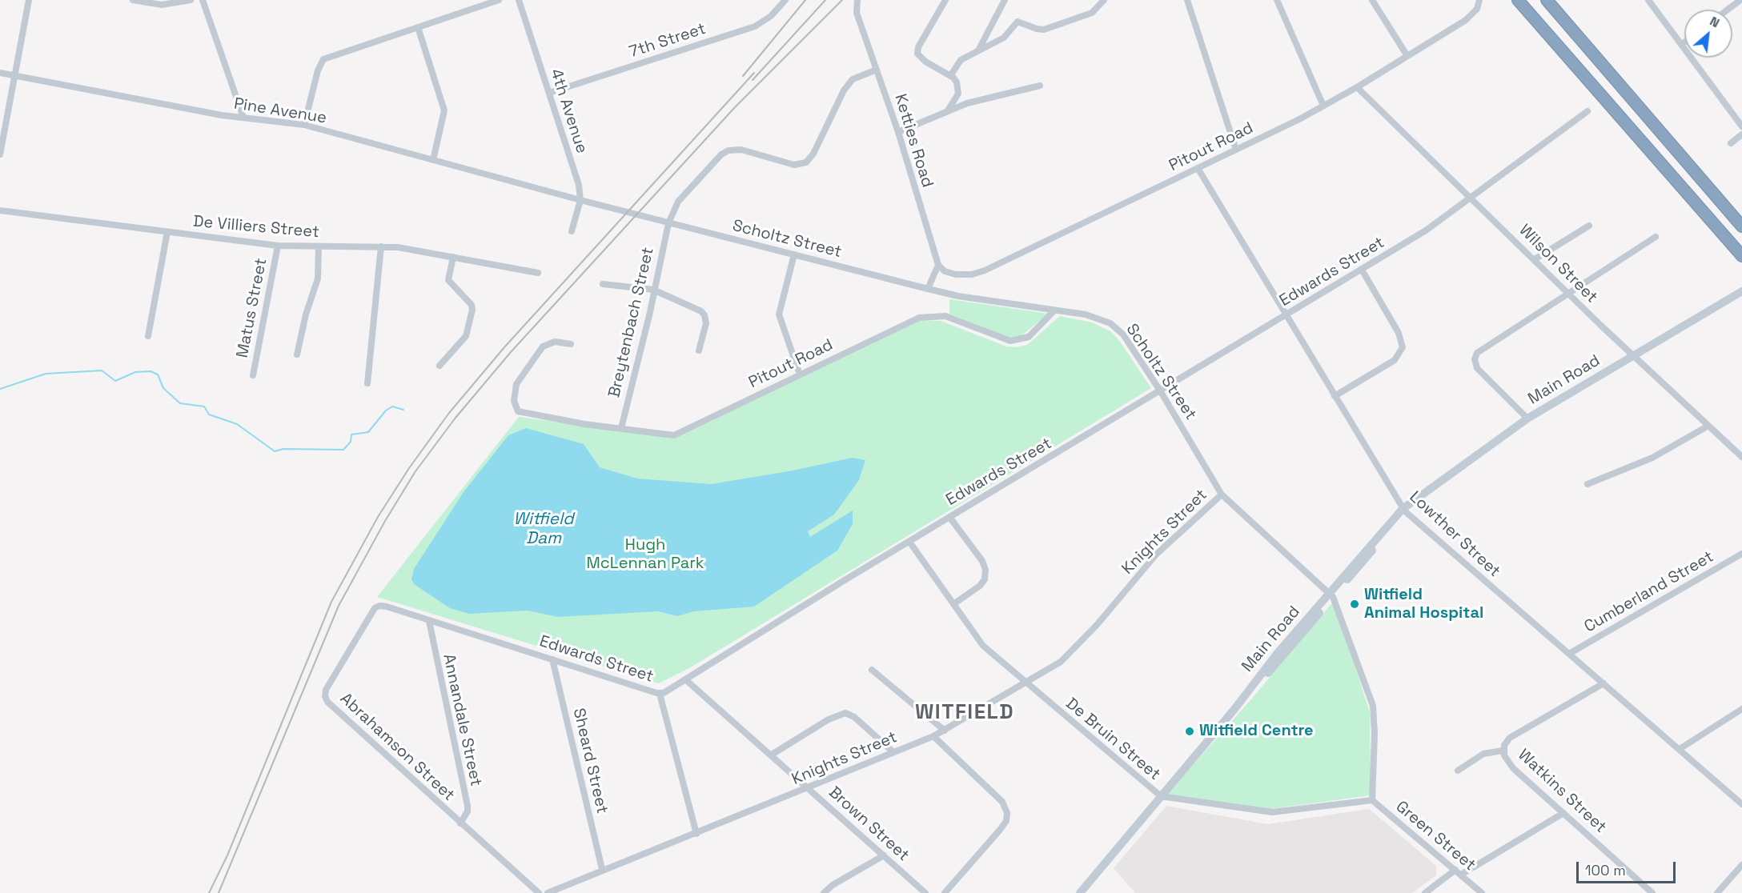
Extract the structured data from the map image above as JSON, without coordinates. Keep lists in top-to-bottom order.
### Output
{
  "streets": {
    "street": [
      "7th Street",
      "Pine Avenue",
      "4th Avenue",
      "Ketties Road",
      "Pitout Road",
      "De Villiers Street",
      "Scholtz Street",
      "Wilson Street",
      "Edwards Street",
      "Matus Street",
      "Breytenbach Street",
      "Main Road",
      "Knights Street",
      "Lowther Street",
      "Cumberland Street",
      "Annandale Street",
      "De Bruin Street",
      "Abrahamson Street",
      "Sheard Street",
      "Watkins Street",
      "Brown Street",
      "Green Street"
    ]
  },
  "crossings": [
    ["7th Street", "4th Avenue"],
    ["Pine Avenue", "4th Avenue"],
    ["Pine Avenue", "Scholtz Street"],
    ["4th Avenue", "Scholtz Street"],
    ["Ketties Road", "Pitout Road"],
    ["Ketties Road", "Breytenbach Street"],
    ["Pitout Road", "Scholtz Street"],
    ["Pitout Road", "Wilson Street"],
    ["Pitout Road", "Breytenbach Street"],
    ["Pitout Road", "Lowther Street"],
    ["De Villiers Street", "Matus Street"],
    ["Scholtz Street", "Edwards Street"],
    ["Scholtz Street", "Breytenbach Street"],
    ["Scholtz Street", "Main Road"],
    ["Scholtz Street", "Knights Street"],
    ["Scholtz Street", "De Bruin Street"],
    ["Scholtz Street", "Green Street"],
    ["Wilson Street", "Edwards Street"],
    ["Wilson Street", "Main Road"],
    ["Edwards Street", "Lowther Street"],
    ["Edwards Street", "Annandale Street"],
    ["Edwards Street", "De Bruin Street"],
    ["Edwards Street", "Abrahamson Street"],
    ["Edwards Street", "Sheard Street"],
    ["Edwards Street", "Brown Street"],
    ["Main Road", "Lowther Street"],
    ["Main Road", "De Bruin Street"],
    ["Knights Street", "De Bruin Street"],
    ["Knights Street", "Sheard Street"],
    ["Knights Street", "Brown Street"],
    ["Lowther Street", "Cumberland Street"],
    ["Annandale Street", "Abrahamson Street"],
    ["De Bruin Street", "Green Street"]
  ],
  "districts": ["WITFIELD"],
  "water": ["Witfield Dam"],
  "parks": ["Hugh McLennan Park"],
  "places": ["Witfield Animal Hospital", "Witfield Centre"],
  "scale_bar": "100 m",
  "north": "top right"
}
